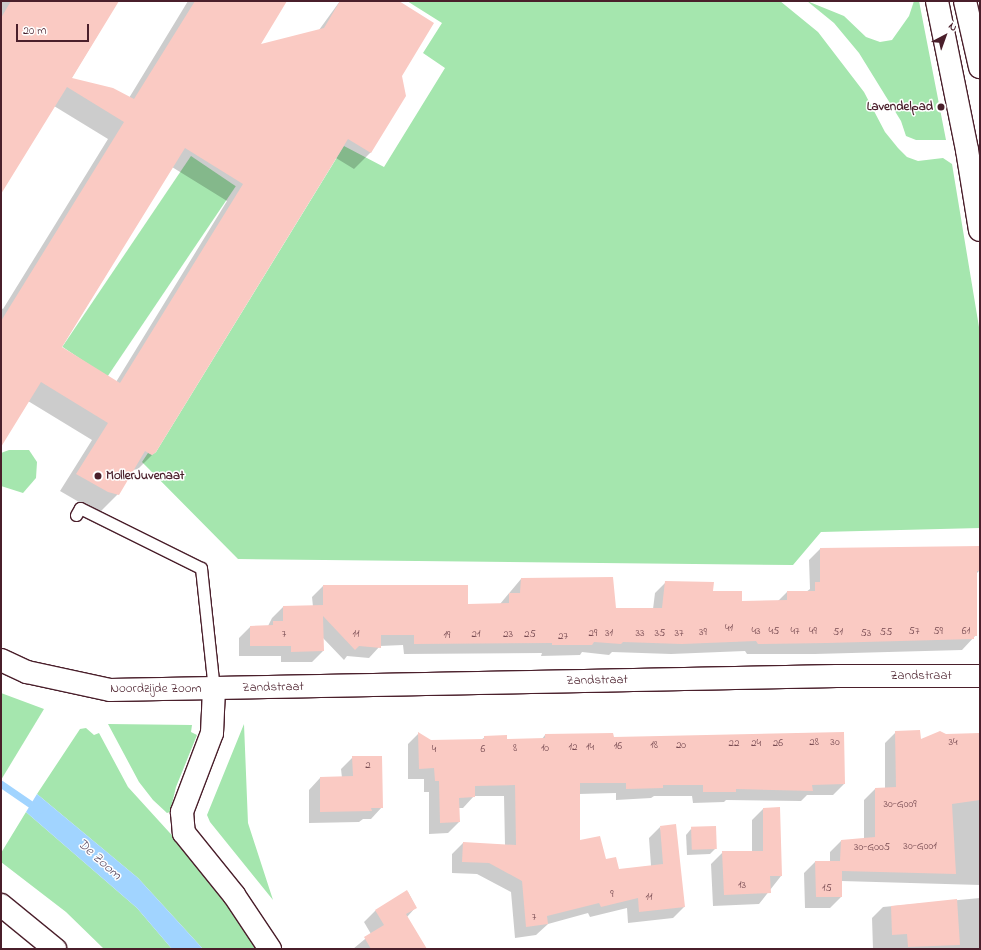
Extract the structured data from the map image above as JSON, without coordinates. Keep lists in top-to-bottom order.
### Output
{
  "streets": {
    "street": ["Zandstraat", "Noordzijde Zoom"]
  },
  "crossings": [
    ["Zandstraat", "Noordzijde Zoom"]
  ],
  "water": ["De Zoom"],
  "places": ["Lavendelpad", "MollerJuvenaat"],
  "house_numbers": [
    "41",
    "43",
    "45",
    "47",
    "49",
    "57",
    "59",
    "61",
    "39",
    "51",
    "55",
    "29",
    "31",
    "33",
    "35",
    "37",
    "53",
    "7",
    "11",
    "21",
    "23",
    "25",
    "19",
    "27",
    "28",
    "30",
    "34",
    "22",
    "24",
    "26",
    "18",
    "20",
    "16",
    "12",
    "14",
    "8",
    "10",
    "4",
    "6",
    "2",
    "30-G009",
    "30-G001",
    "30-G005",
    "13",
    "15",
    "9",
    "11",
    "7"
  ],
  "scale_bar": "20 m",
  "north": "top right"
}
